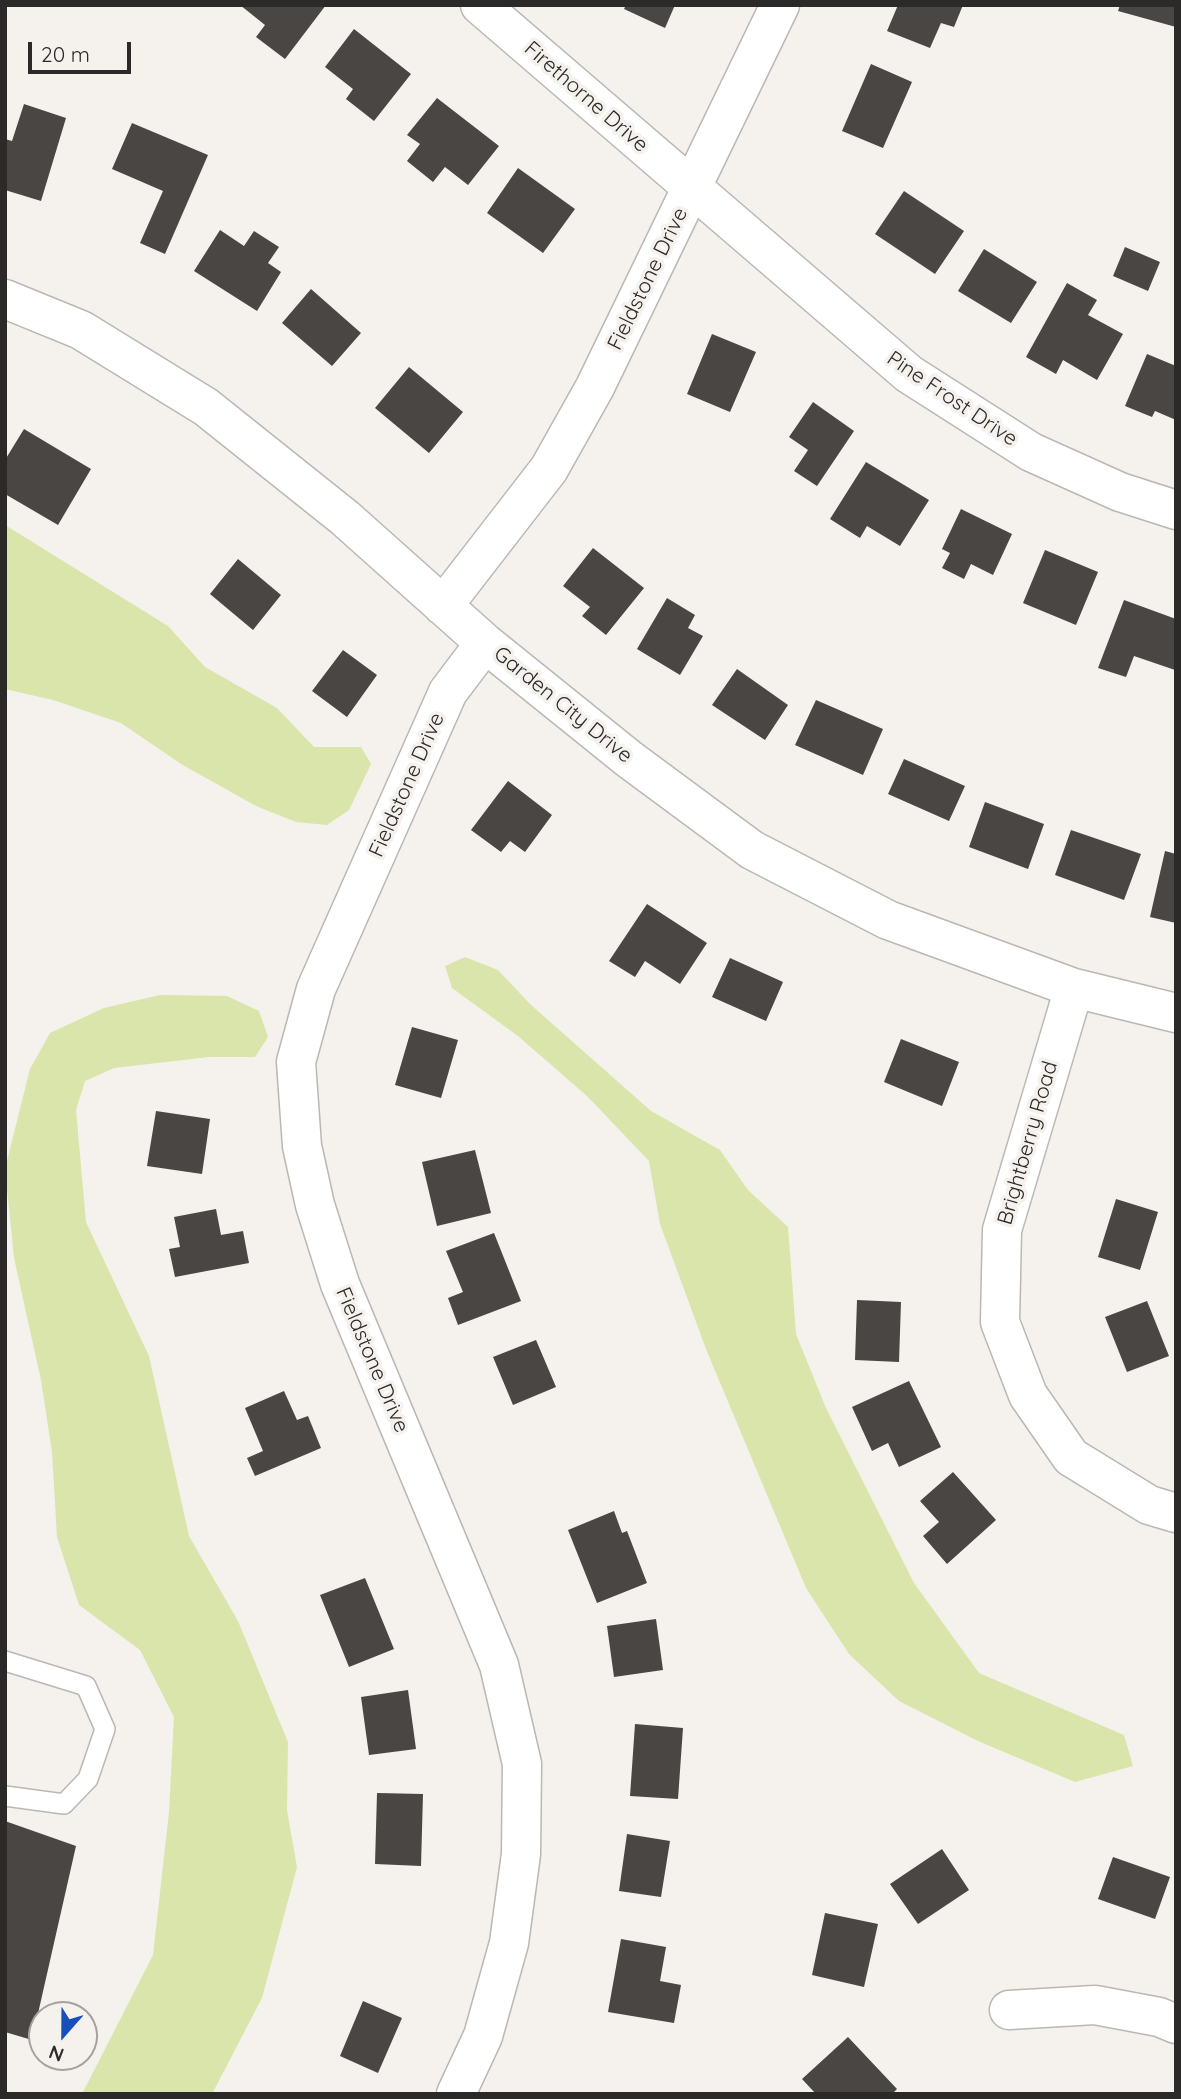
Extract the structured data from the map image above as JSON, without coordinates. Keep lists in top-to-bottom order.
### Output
{
  "streets": {
    "street": [
      "Firethorne Drive",
      "Fieldstone Drive",
      "Pine Frost Drive",
      "Garden City Drive",
      "Brightberry Road"
    ]
  },
  "crossings": [
    ["Firethorne Drive", "Fieldstone Drive"],
    ["Firethorne Drive", "Pine Frost Drive"],
    ["Fieldstone Drive", "Pine Frost Drive"],
    ["Fieldstone Drive", "Garden City Drive"],
    ["Garden City Drive", "Brightberry Road"]
  ],
  "scale_bar": "20 m",
  "north": "bottom"
}
